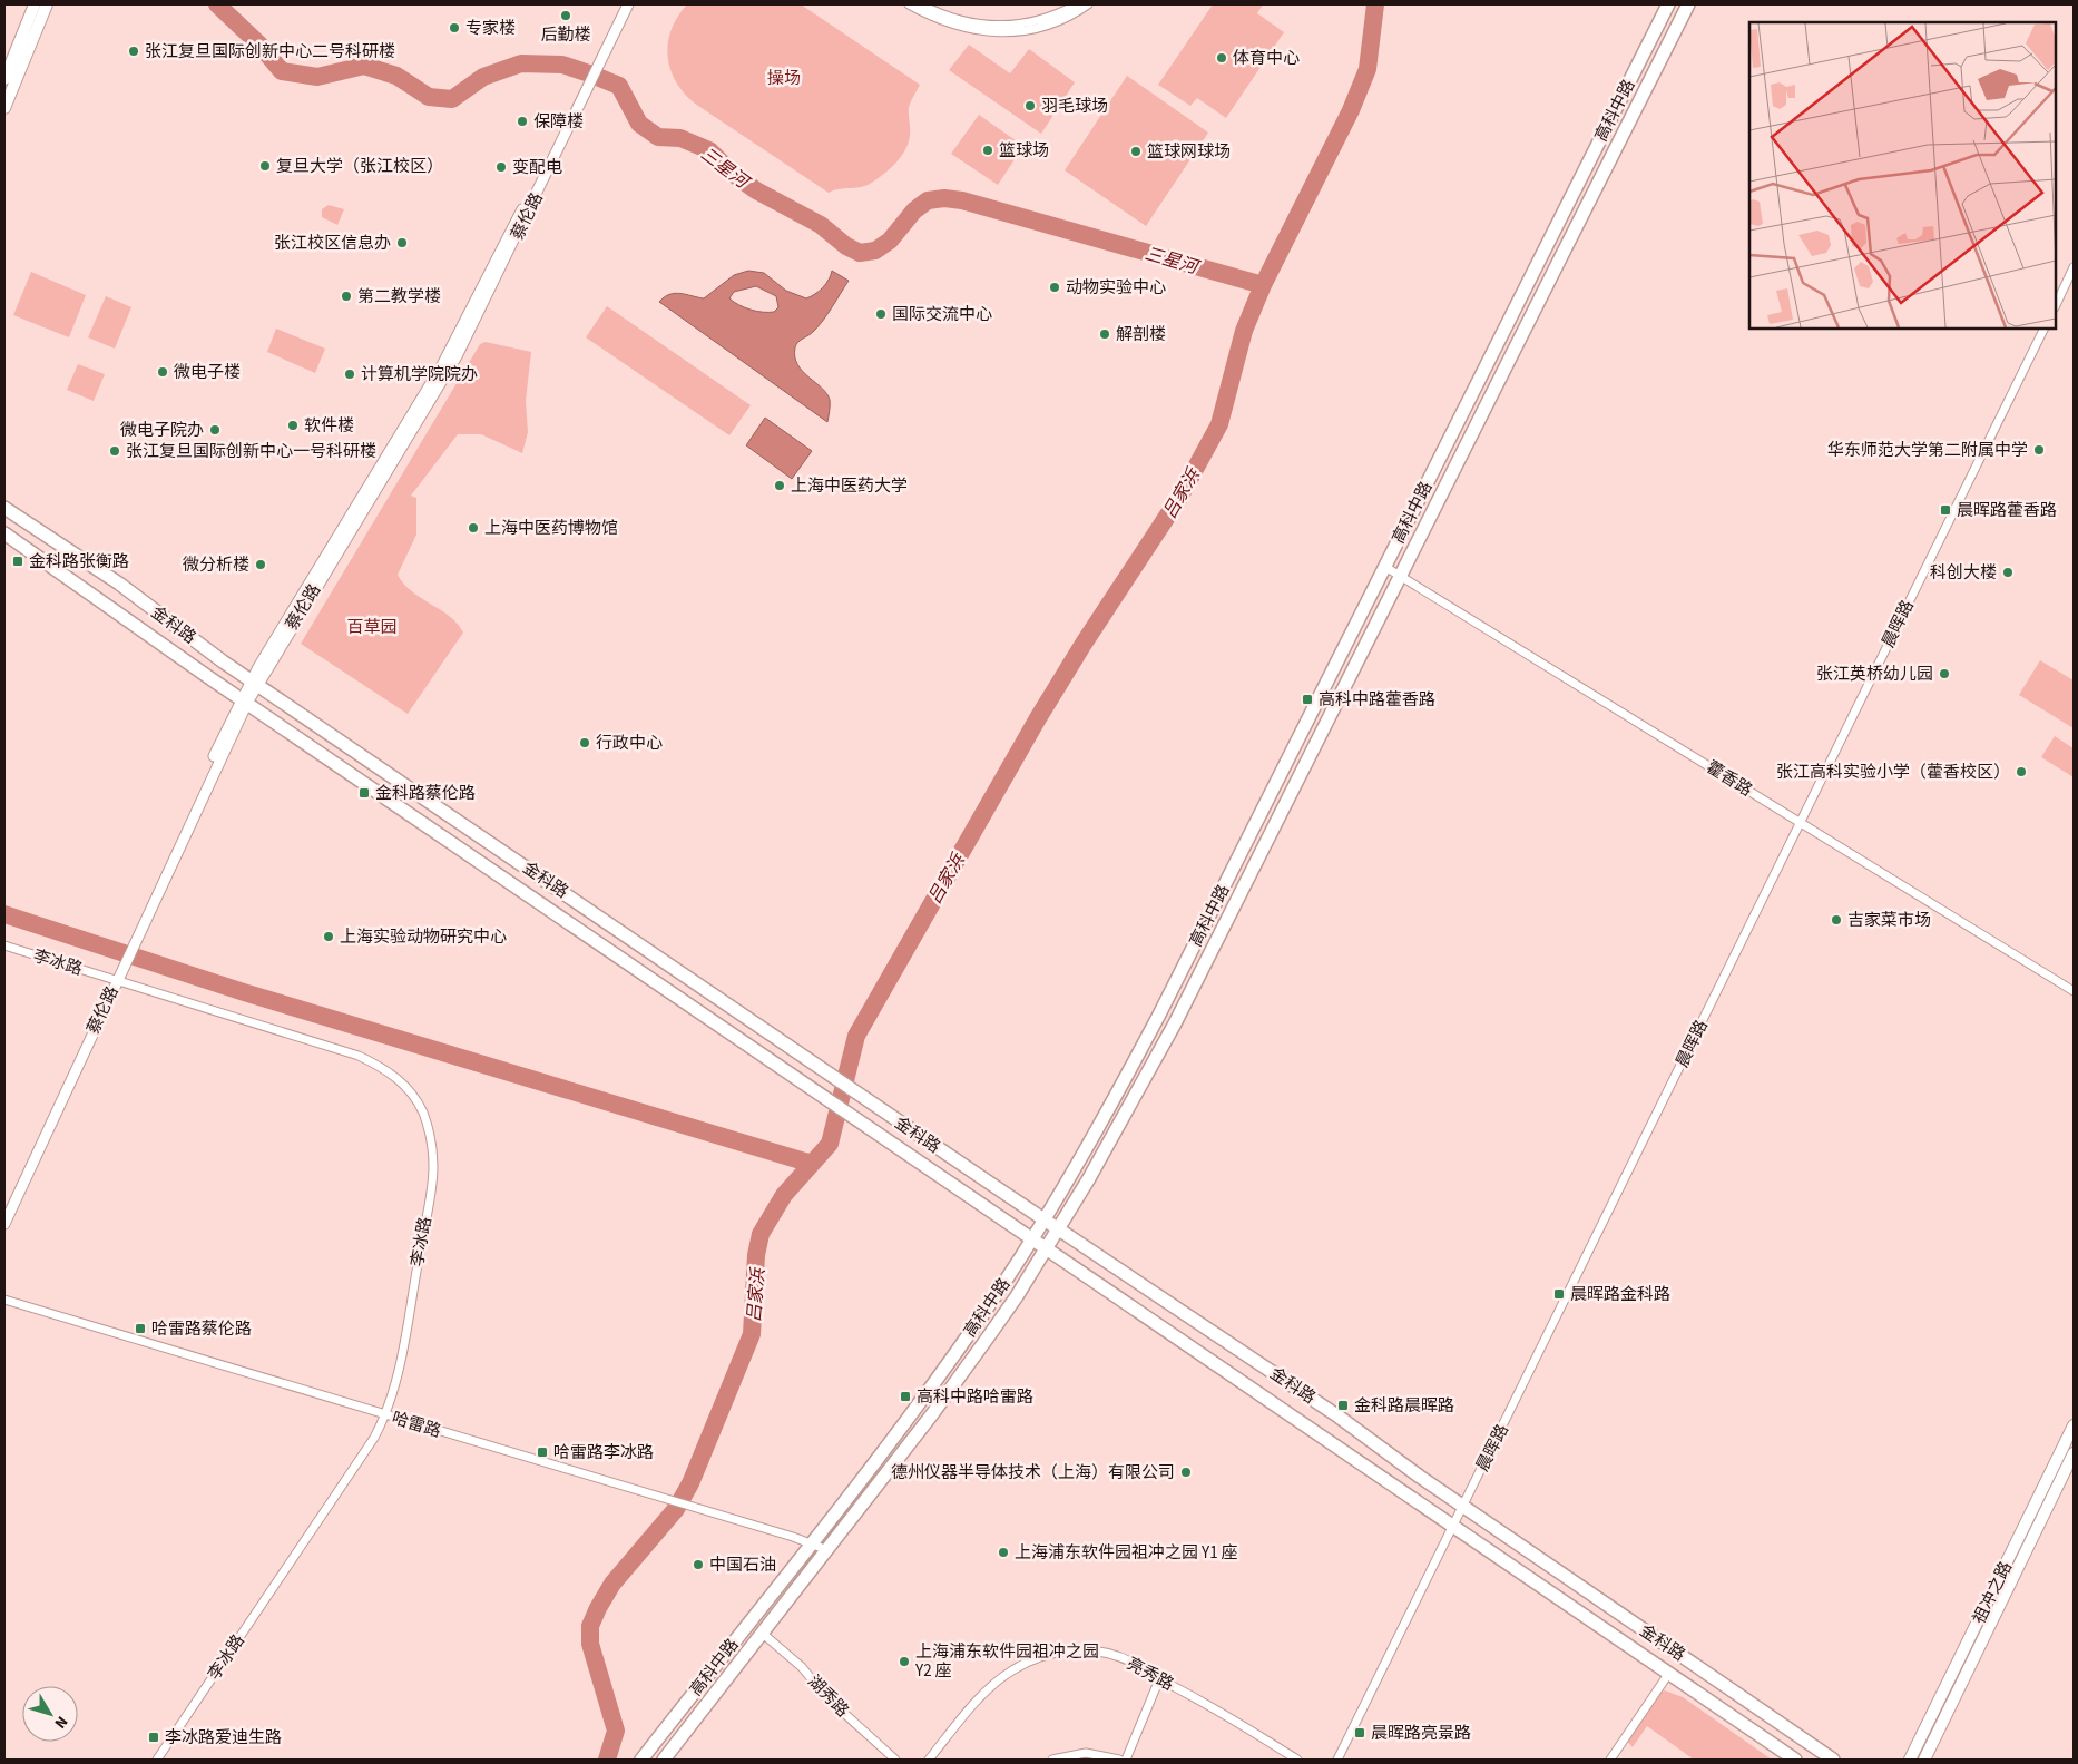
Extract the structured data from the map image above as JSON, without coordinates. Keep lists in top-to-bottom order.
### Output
{
  "streets": {
    "main road": ["高科中路", "金科路", "祖冲之路"],
    "street": [
      "蔡伦路",
      "晨晖路",
      "藿香路",
      "李冰路",
      "哈雷路",
      "亮秀路",
      "湖秀路"
    ]
  },
  "crossings": [
    ["高科中路", "金科路"],
    ["高科中路", "藿香路"],
    ["高科中路", "哈雷路"],
    ["高科中路", "湖秀路"],
    ["蔡伦路", "金科路"],
    ["蔡伦路", "李冰路"],
    ["晨晖路", "金科路"],
    ["晨晖路", "藿香路"],
    ["李冰路", "哈雷路"]
  ],
  "water": ["三星河", "吕家浜"],
  "parks": ["操场", "百草园"],
  "places": {
    "other": [
      "后勤楼",
      "专家楼",
      "张江复旦国际创新中心二号科研楼",
      "体育中心",
      "羽毛球场",
      "保障楼",
      "篮球场",
      "篮球网球场",
      "复旦大学（张江校区）",
      "变配电",
      "张江校区信息办",
      "动物实验中心",
      "第二教学楼",
      "国际交流中心",
      "解剖楼",
      "微电子楼",
      "计算机学院院办",
      "软件楼",
      "微电子院办",
      "华东师范大学第二附属中学",
      "张江复旦国际创新中心一号科研楼",
      "上海中医药大学",
      "上海中医药博物馆",
      "微分析楼",
      "科创大楼",
      "张江英桥幼儿园",
      "行政中心",
      "张江高科实验小学（藿香校区）",
      "吉家菜市场",
      "上海实验动物研究中心",
      "德州仪器半导体技术（上海）有限公司",
      "上海浦东软件园祖冲之园 Y1 座",
      "中国石油",
      "上海浦东软件园祖冲之园 Y2 座"
    ],
    "transit": [
      "晨晖路藿香路",
      "金科路张衡路",
      "高科中路藿香路",
      "金科路蔡伦路",
      "晨晖路金科路",
      "哈雷路蔡伦路",
      "高科中路哈雷路",
      "金科路晨晖路",
      "哈雷路李冰路",
      "晨晖路亮景路",
      "李冰路爱迪生路"
    ]
  },
  "north": "bottom right"
}
